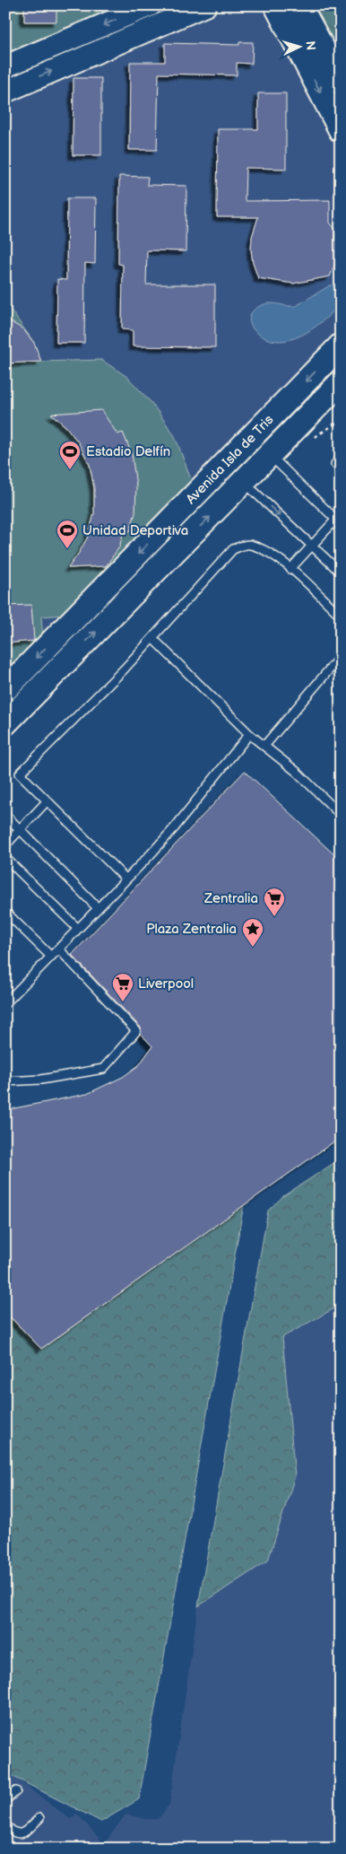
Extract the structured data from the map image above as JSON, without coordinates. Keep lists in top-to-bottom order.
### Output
{
  "streets": {
    "main road": ["Avenida Isla de Tris"]
  },
  "places": {
    "sports": ["Estadio Delfín", "Unidad Deportiva"],
    "supermarket": ["Zentralia", "Liverpool"],
    "place": ["Plaza Zentralia"]
  },
  "north": "right"
}
